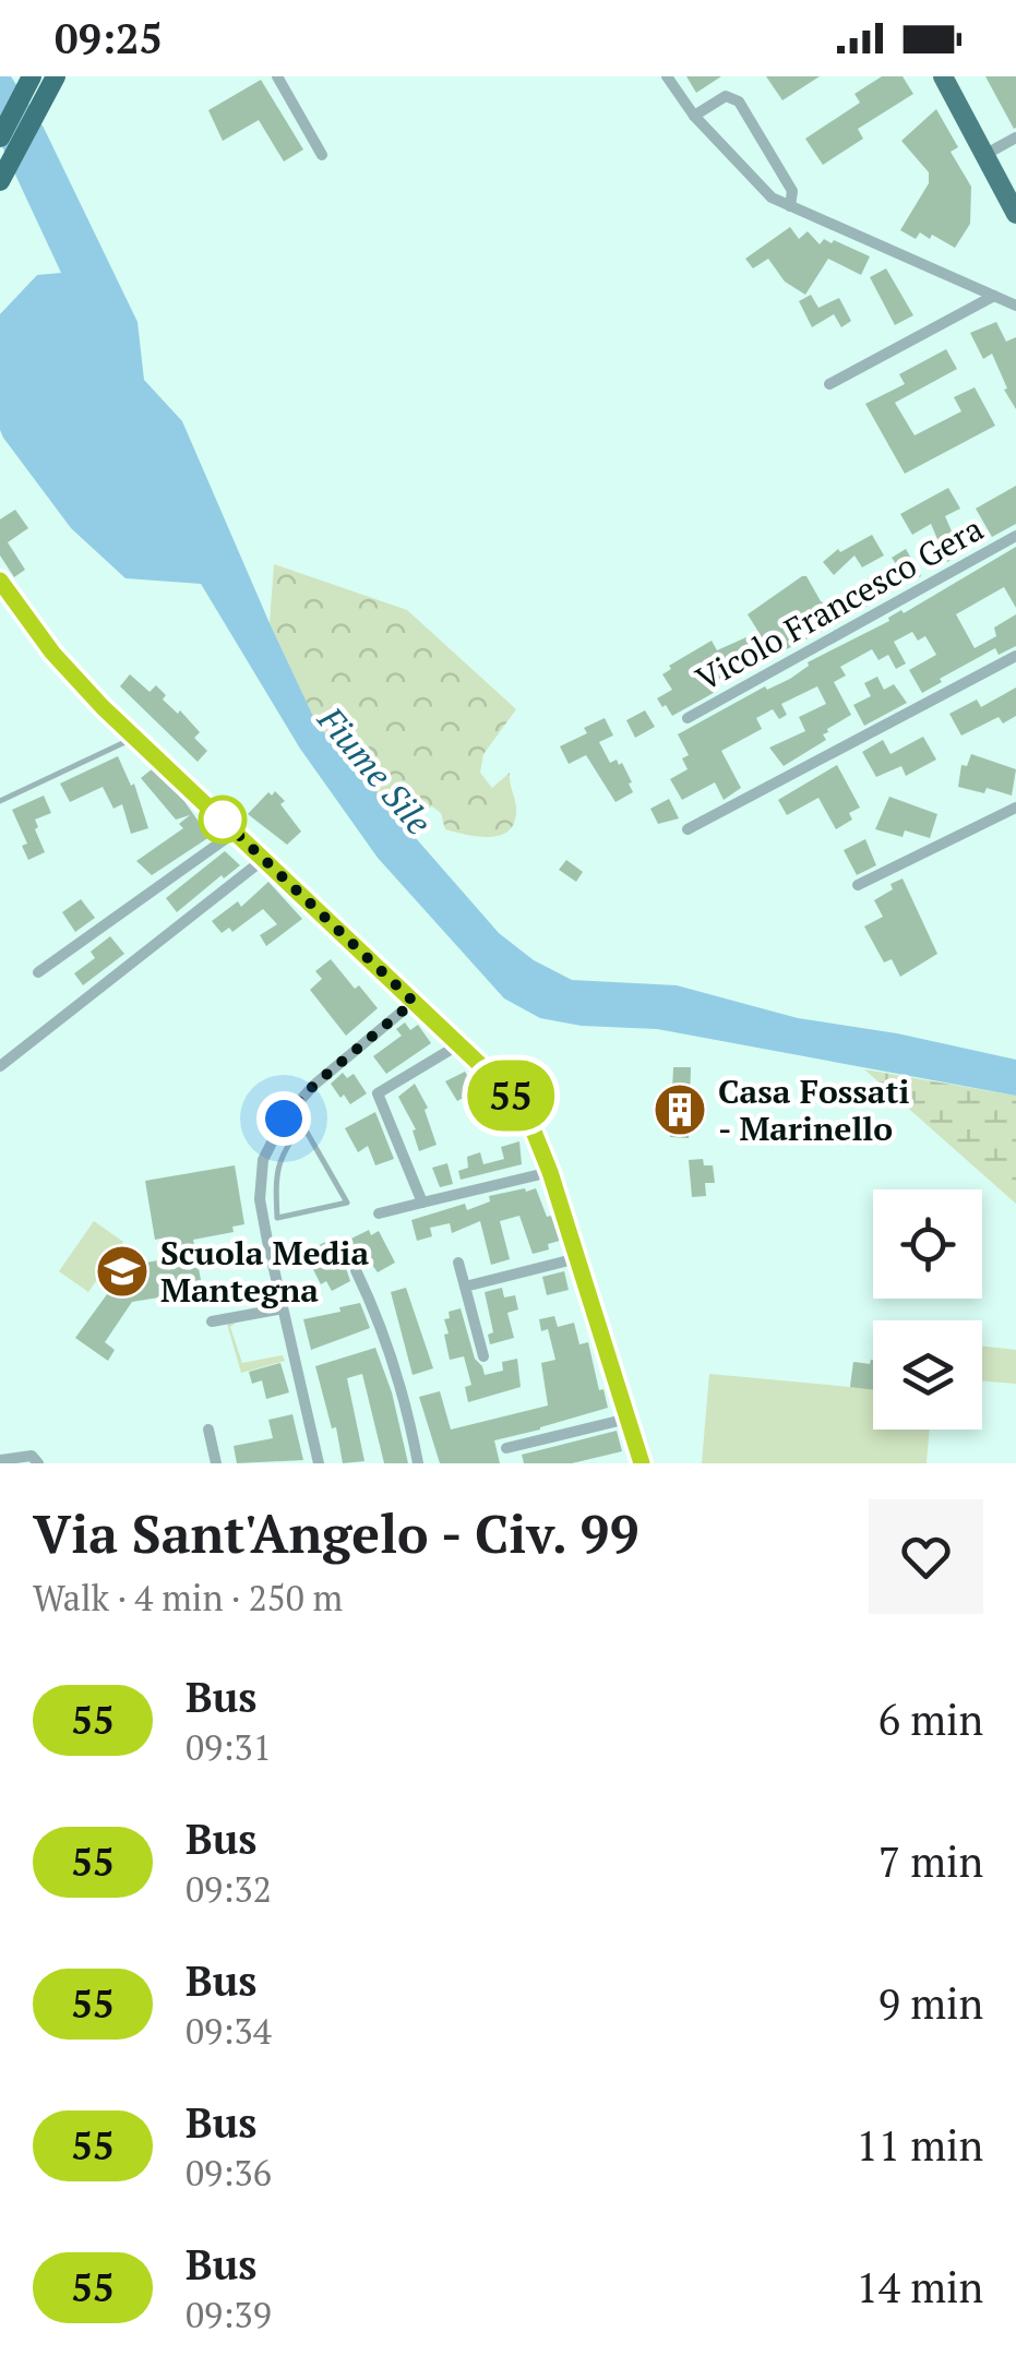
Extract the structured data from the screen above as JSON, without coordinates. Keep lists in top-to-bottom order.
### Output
{
  "streets": {
    "street": ["Vicolo Francesco Gera"]
  },
  "water": ["Fiume Sile"],
  "places": {
    "building": ["Casa Fossati - Marinello"],
    "school or university": ["Scuola Media Mantegna"]
  },
  "lines": ["bus line 55"],
  "page": {
    "status": "09:25",
    "on_map": "55",
    "heading": ["Via Sant'Angelo - Civ. 99", "Walk · 4 min · 250 m"],
    "list": [
      {
        "mark": "55",
        "name": "Bus",
        "note": "09:31",
        "value": "6 min"
      },
      {
        "mark": "55",
        "name": "Bus",
        "note": "09:32",
        "value": "7 min"
      },
      {
        "mark": "55",
        "name": "Bus",
        "note": "09:34",
        "value": "9 min"
      },
      {
        "mark": "55",
        "name": "Bus",
        "note": "09:36",
        "value": "11 min"
      },
      {
        "mark": "55",
        "name": "Bus",
        "note": "09:39",
        "value": "14 min"
      }
    ]
  }
}
